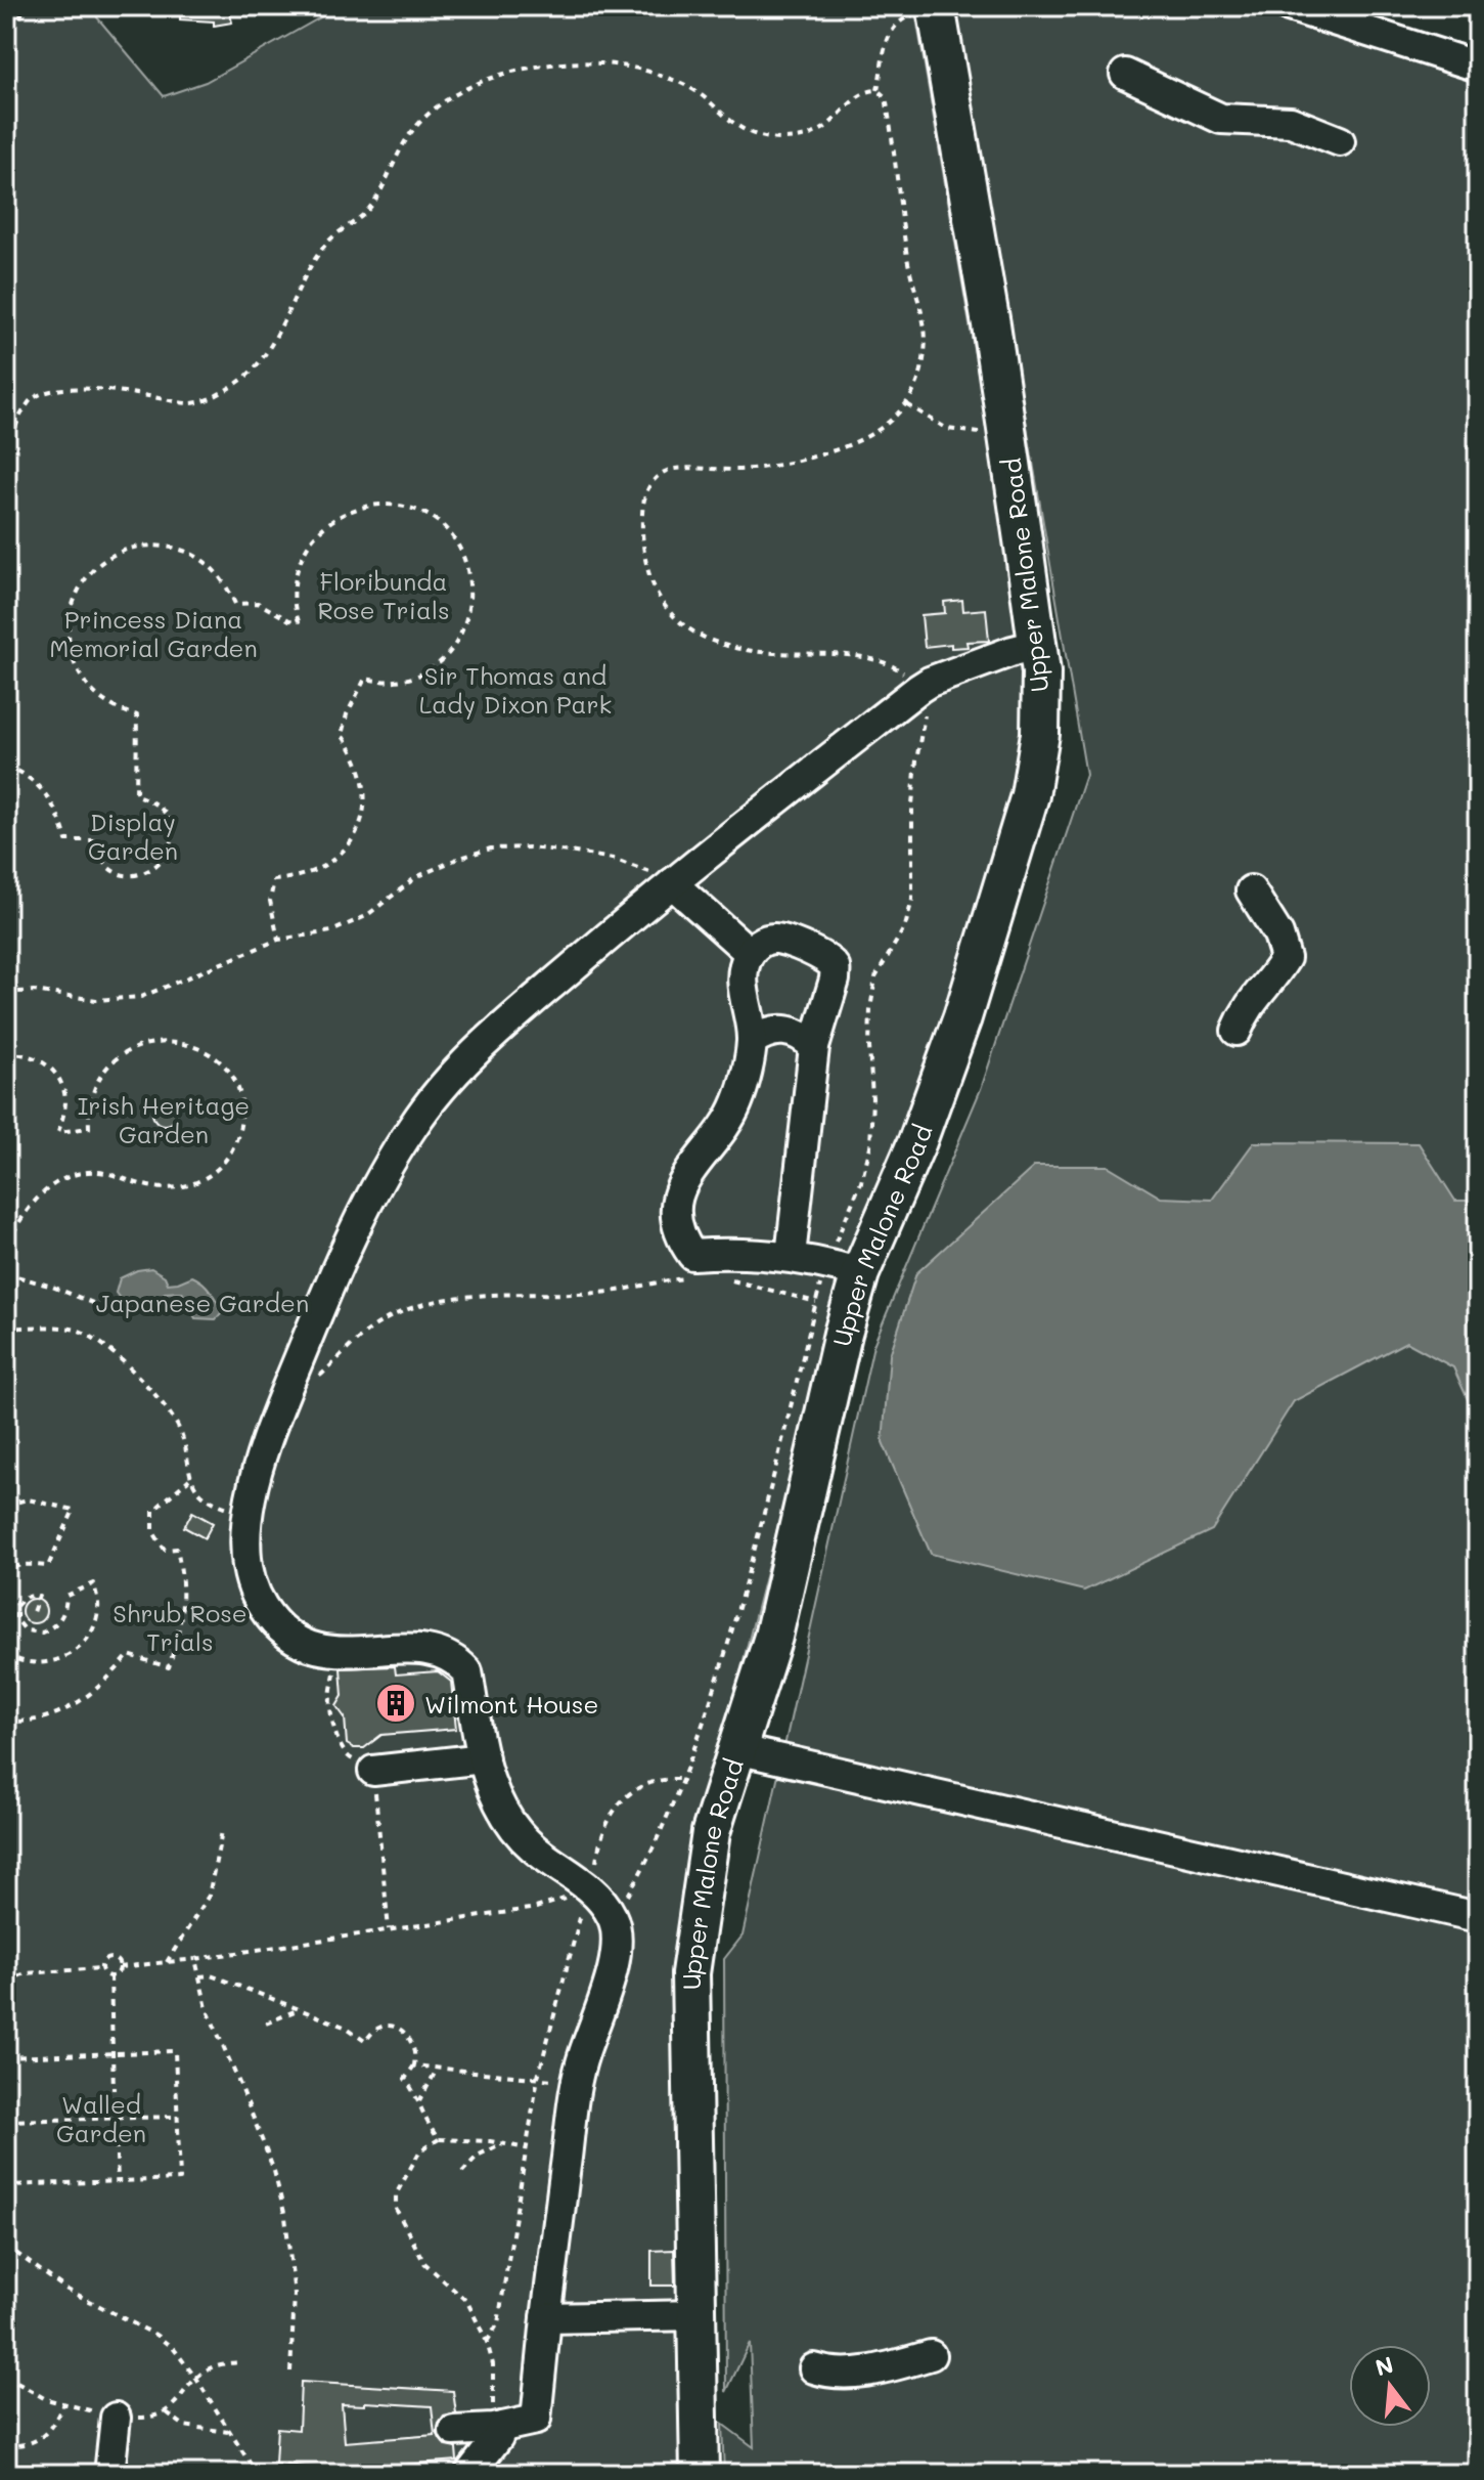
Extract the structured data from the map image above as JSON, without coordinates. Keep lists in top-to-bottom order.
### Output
{
  "streets": {
    "main road": ["Upper Malone Road"]
  },
  "parks": [
    "Floribunda Rose Trials",
    "Princess Diana Memorial Garden",
    "Sir Thomas and Lady Dixon Park",
    "Display Garden",
    "Irish Heritage Garden",
    "Japanese Garden",
    "Shrub Rose Trials",
    "Walled Garden"
  ],
  "places": {
    "building": ["Wilmont House"]
  },
  "north": "top"
}
